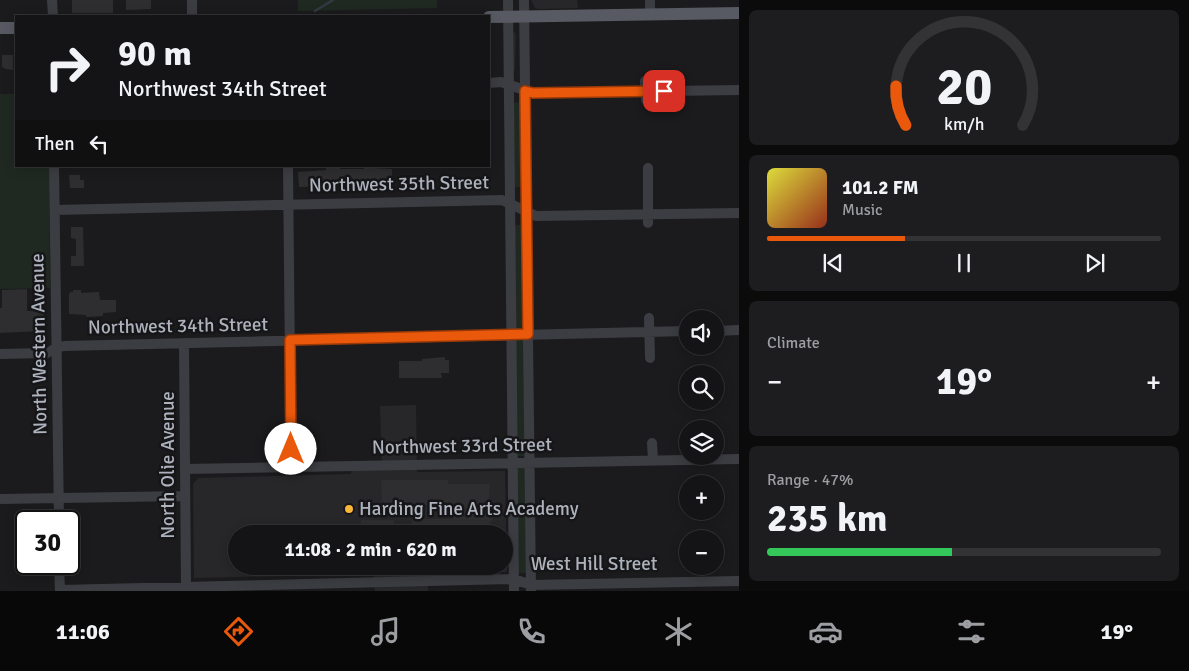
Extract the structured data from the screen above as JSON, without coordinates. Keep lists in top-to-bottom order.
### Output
{
  "streets": {
    "street": [
      "Northwest 35th Street",
      "Northwest 34th Street",
      "North Western Avenue",
      "Northwest 33rd Street",
      "North Olie Avenue",
      "West Hill Street"
    ]
  },
  "crossings": [
    ["Northwest 35th Street", "North Western Avenue"],
    ["Northwest 34th Street", "North Western Avenue"],
    ["Northwest 34th Street", "North Olie Avenue"],
    ["Northwest 33rd Street", "North Olie Avenue"],
    ["North Olie Avenue", "West Hill Street"]
  ],
  "places": ["Harding Fine Arts Academy"],
  "page": {
    "turn": ["90 m", "Northwest 34th Street"],
    "then": "Then",
    "song": ["101.2 FM", "Music"],
    "tile": [
      "Climate",
      ["Range · 47%", "235 km"]
    ],
    "map_buttons": ["+", "−"],
    "heat": ["−", "19°", "+"],
    "limit": "30",
    "trip": "11:08 · 2 min · 620 m",
    "tabs": ["11:06", "19°"],
    "gauge": ["20", "km/h"]
  }
}
